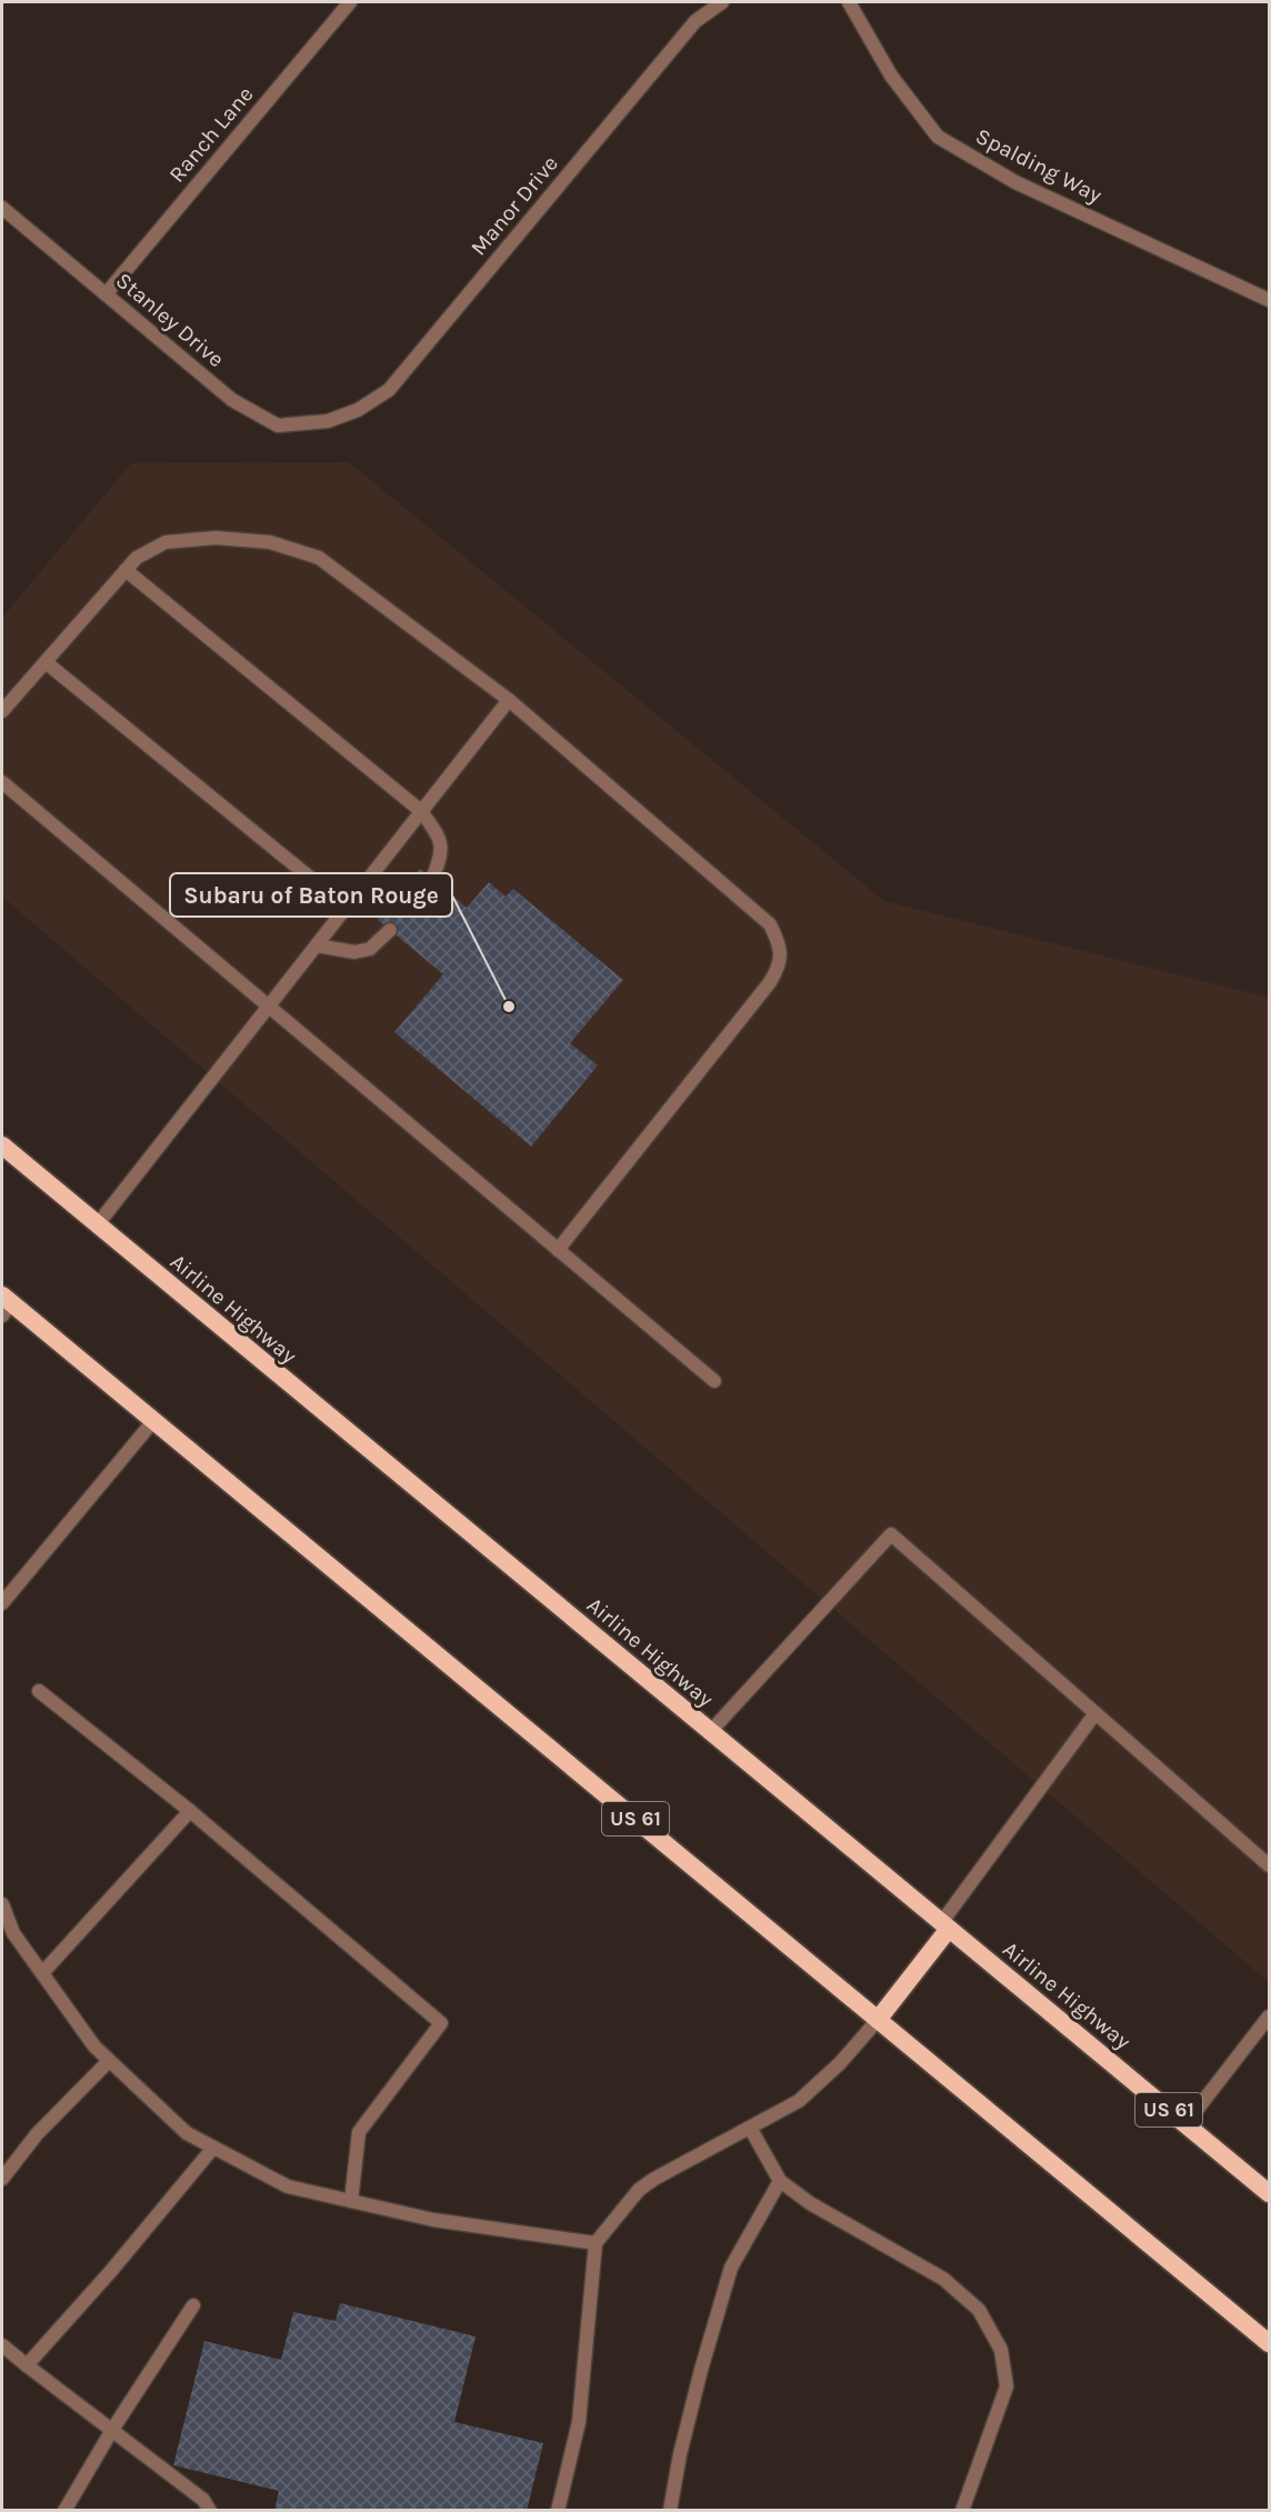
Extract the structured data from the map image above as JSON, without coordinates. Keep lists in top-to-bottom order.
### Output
{
  "streets": {
    "highway": ["Airline Highway", "US 61"],
    "street": [
      "Ranch Lane",
      "Spalding Way",
      "Manor Drive",
      "Stanley Drive"
    ]
  },
  "crossings": [
    ["Ranch Lane", "Stanley Drive"],
    ["Manor Drive", "Stanley Drive"]
  ],
  "places": ["Subaru of Baton Rouge"]
}
